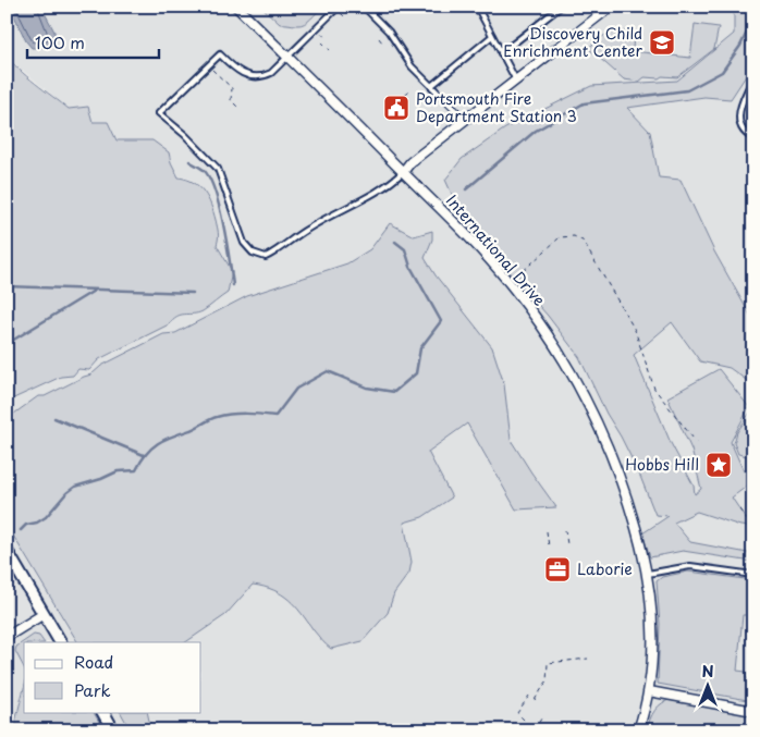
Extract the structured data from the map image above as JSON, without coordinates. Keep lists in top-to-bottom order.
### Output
{
  "streets": {
    "street": ["International Drive"]
  },
  "places": {
    "school or university": ["Discovery Child Enrichment Center"],
    "public building": ["Portsmouth Fire Department Station 3"],
    "place": ["Hobbs Hill"],
    "office": ["Laborie"]
  },
  "legend": ["Road", "Park"],
  "scale_bar": "100 m",
  "north": "top"
}
